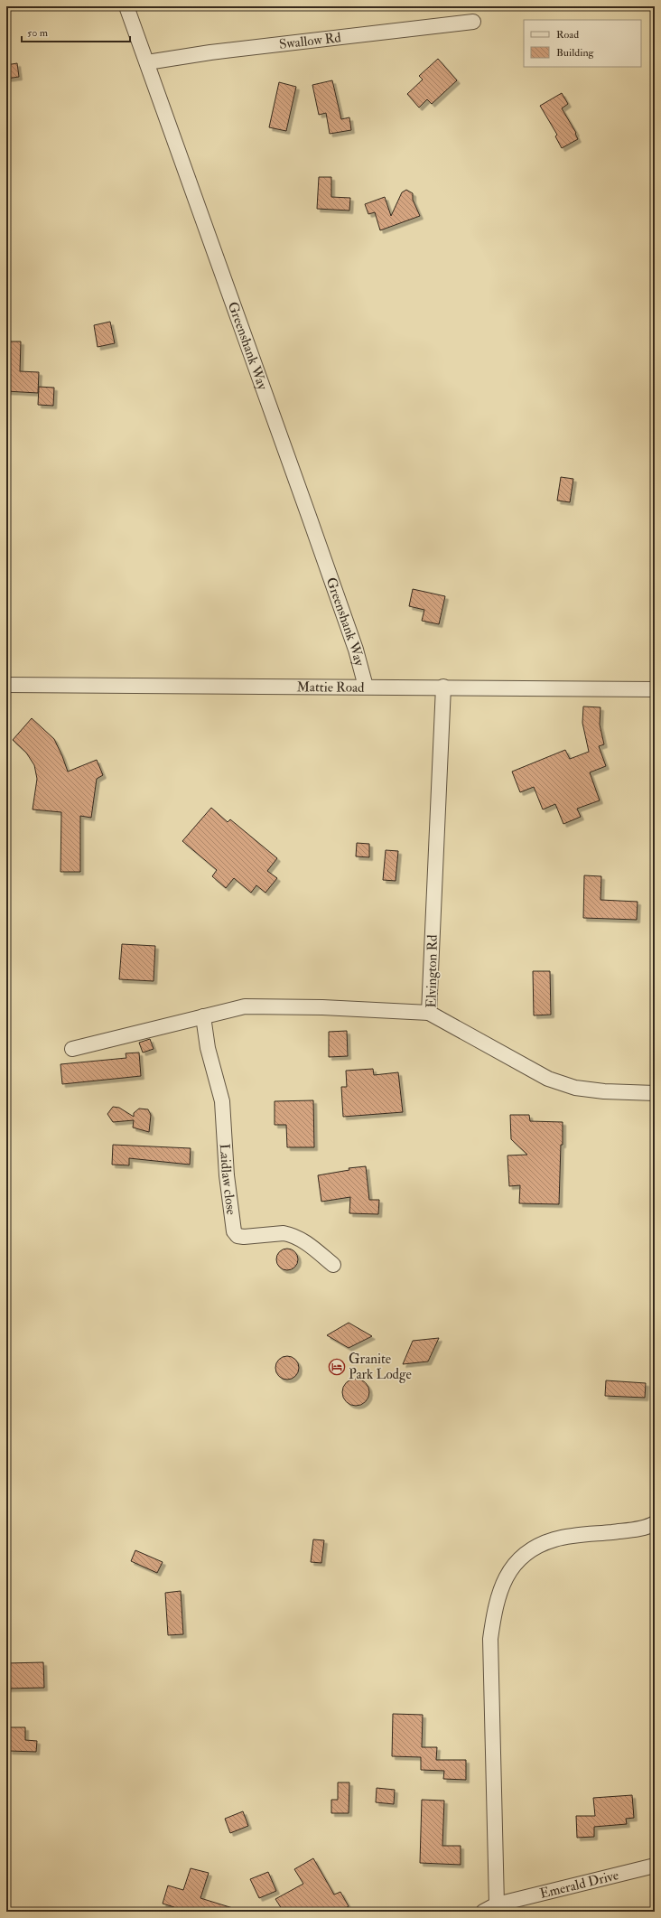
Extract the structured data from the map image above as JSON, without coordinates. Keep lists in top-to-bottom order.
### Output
{
  "streets": {
    "street": [
      "Swallow Rd",
      "Greenshank Way",
      "Mattie Road",
      "Elvington Rd",
      "Laidlaw close",
      "Emerald Drive"
    ]
  },
  "crossings": [
    ["Swallow Rd", "Greenshank Way"],
    ["Greenshank Way", "Mattie Road"],
    ["Mattie Road", "Elvington Rd"]
  ],
  "places": {
    "hotel": ["Granite Park Lodge"]
  },
  "legend": ["Road", "Building"],
  "scale_bar": "50 m"
}
